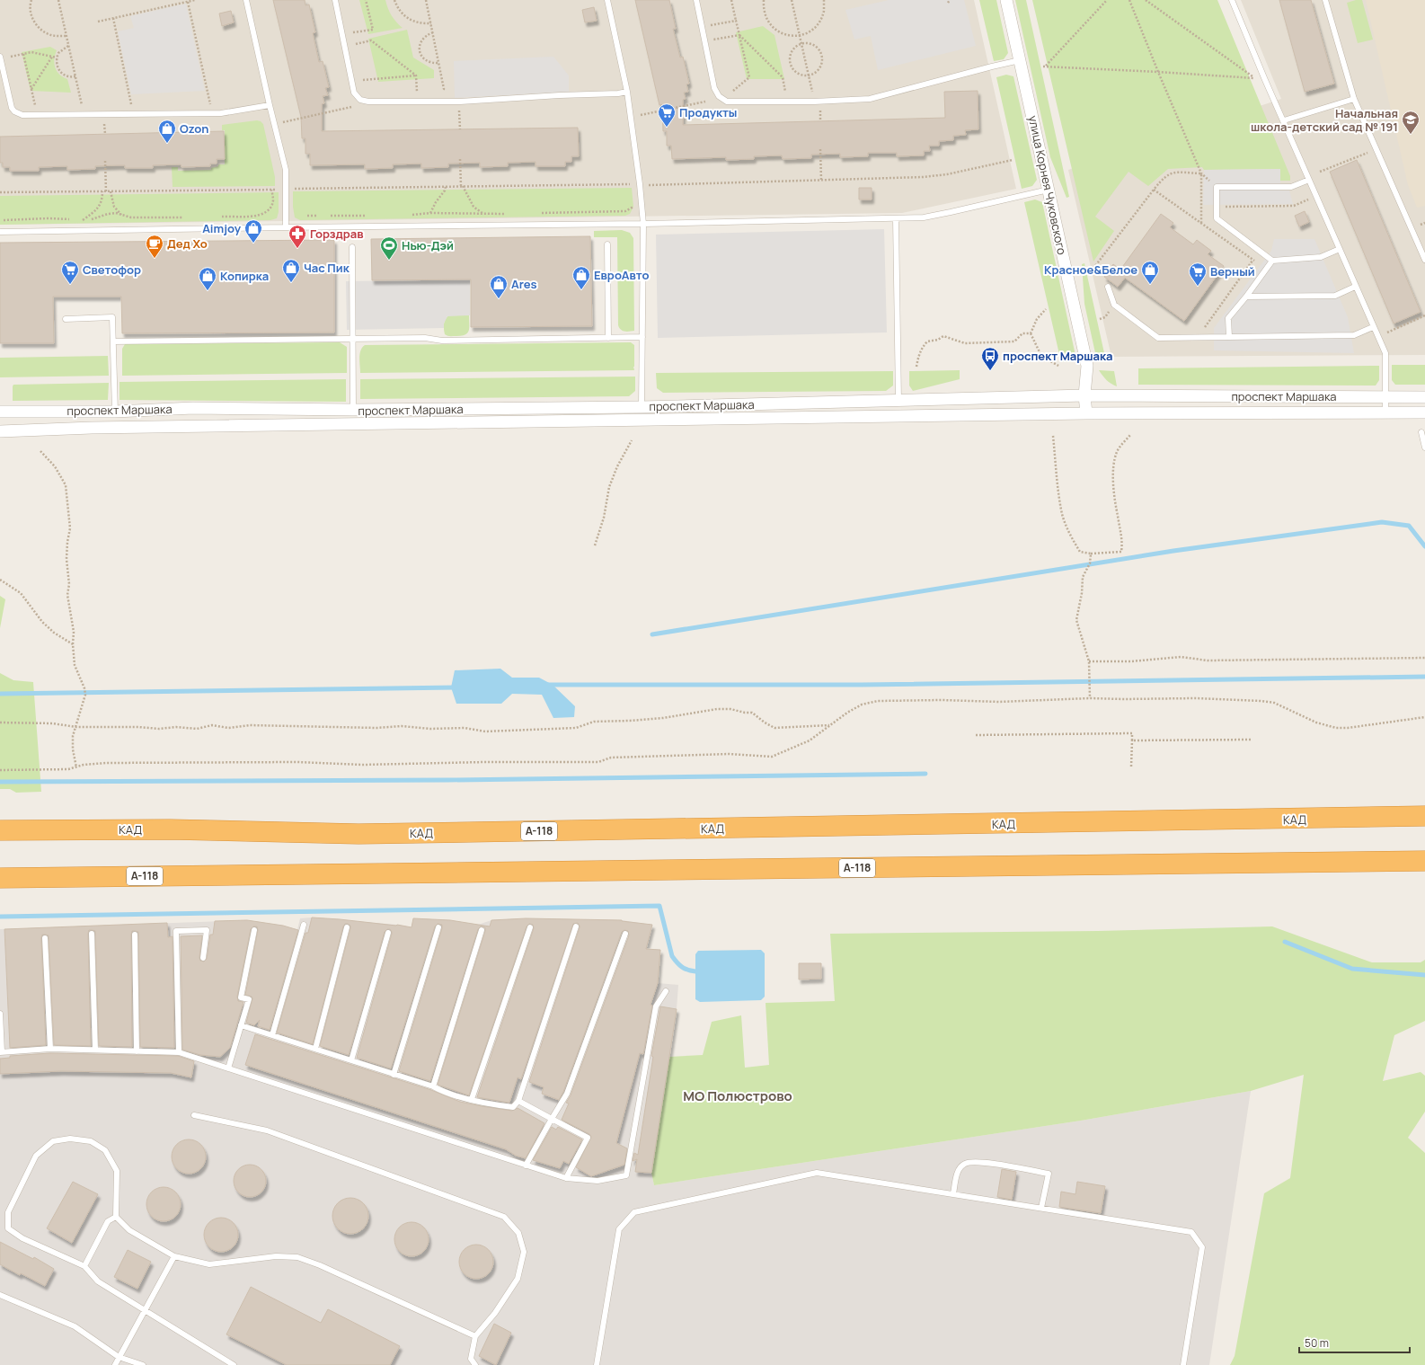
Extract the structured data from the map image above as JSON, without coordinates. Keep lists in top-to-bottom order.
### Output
{
  "streets": {
    "highway": ["КАД", "А-118"],
    "street": ["улица Корнея Чуковского", "проспект Маршака"]
  },
  "crossings": [
    ["улица Корнея Чуковского", "проспект Маршака"]
  ],
  "districts": ["МО Полюстрово"],
  "places": {
    "supermarket": ["Продукты", "Светофор", "Верный"],
    "school or university": ["Начальная школа-детский сад № 191"],
    "shop": [
      "Ozon",
      "Aimjoy",
      "Час Пик",
      "Красное&Белое",
      "ЕвроАвто",
      "Копирка",
      "Ares"
    ],
    "pharmacy": ["Горздрав"],
    "cafe": ["Дед Хо"],
    "sports": ["Нью-Дэй"],
    "bus stop": ["проспект Маршака"]
  },
  "scale_bar": "50 m"
}
